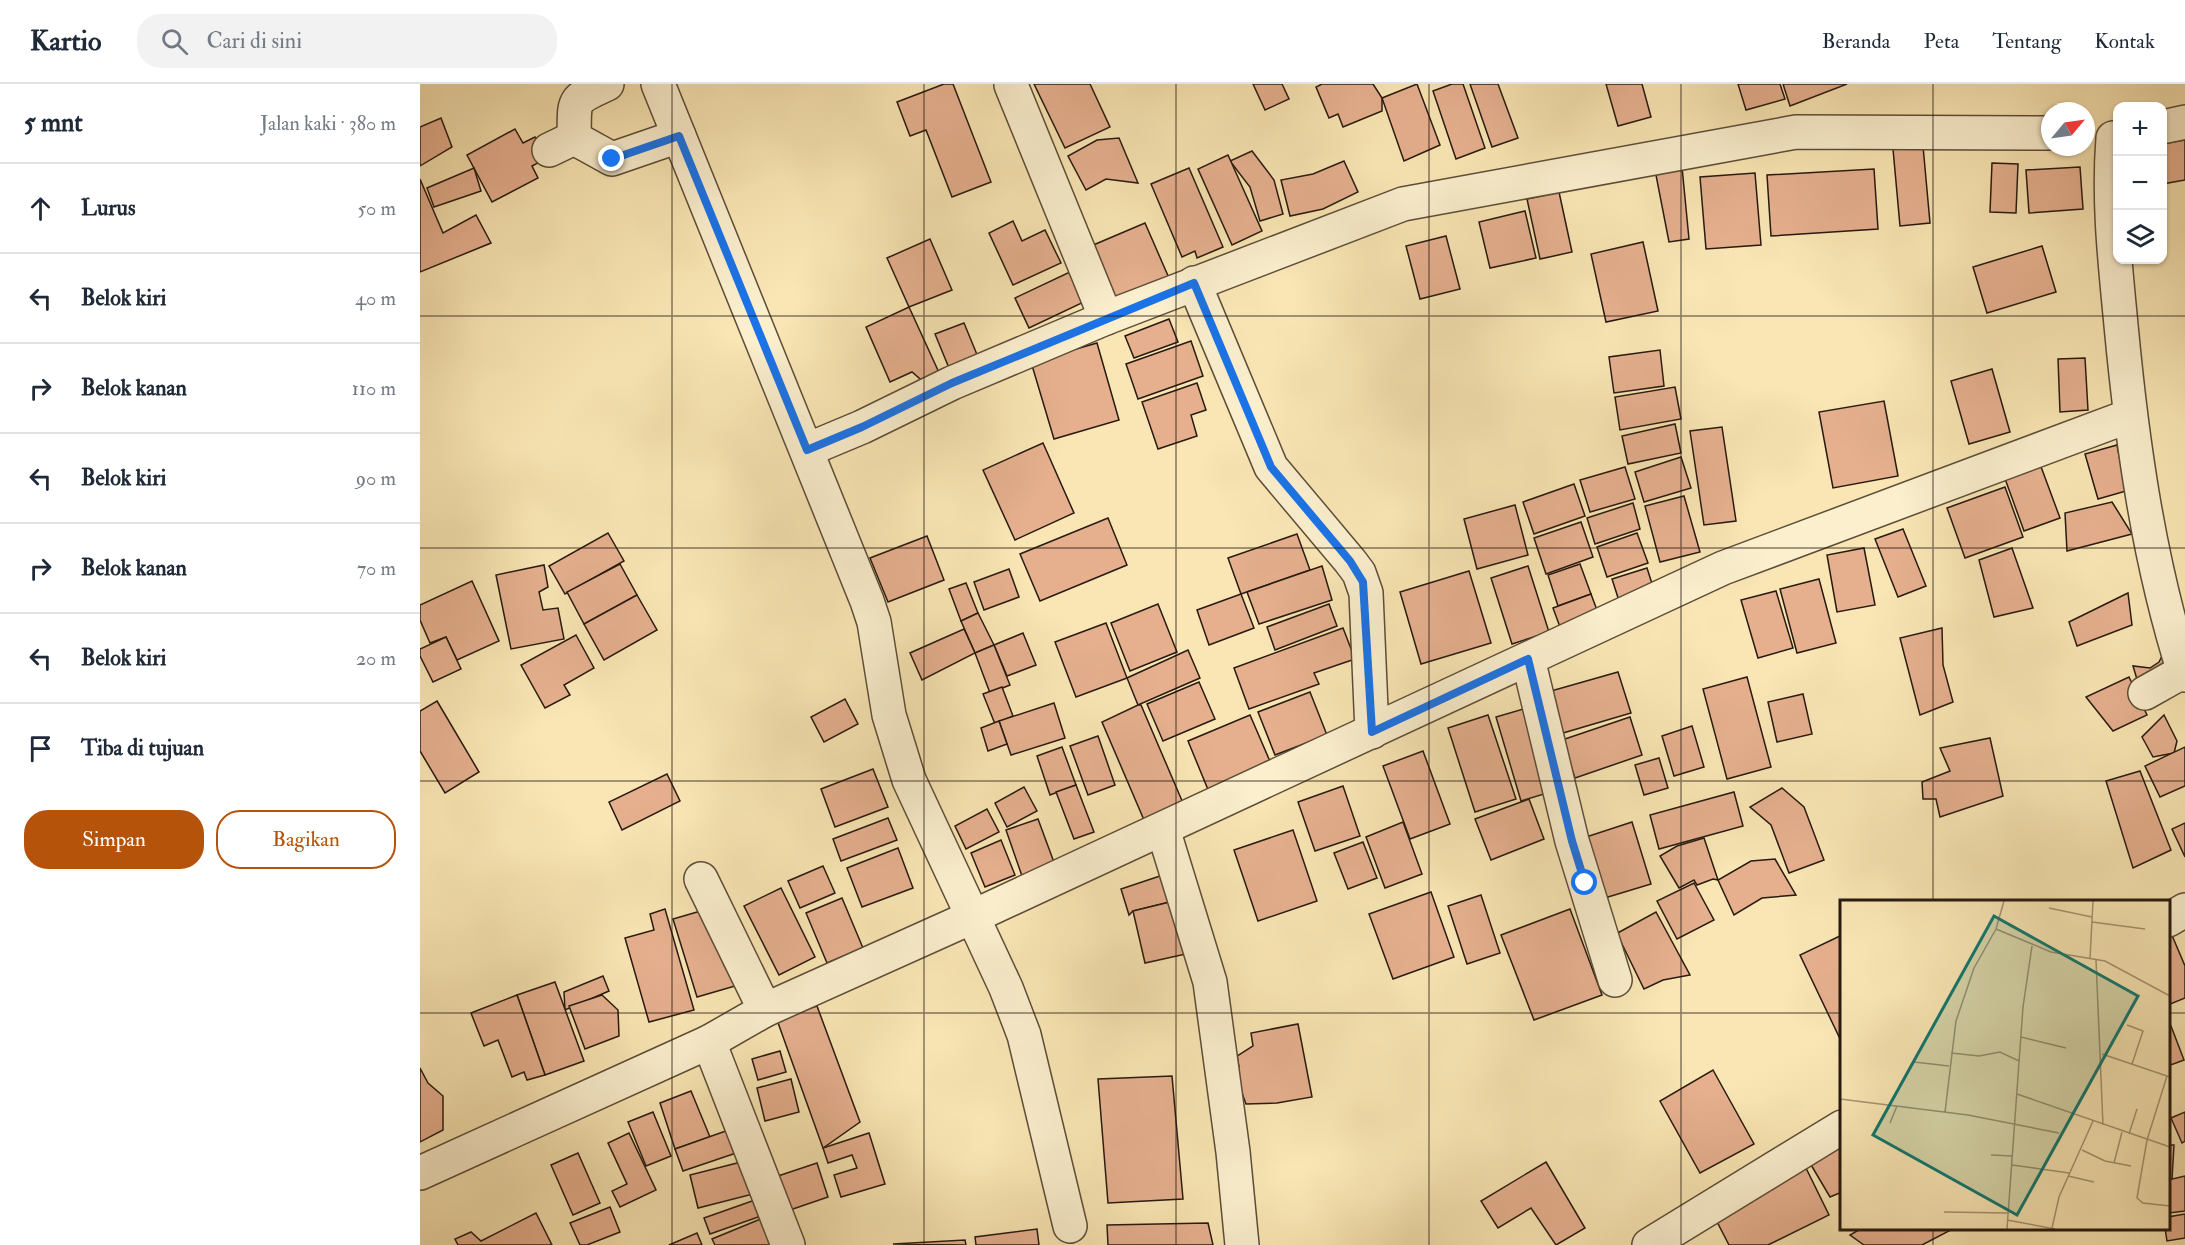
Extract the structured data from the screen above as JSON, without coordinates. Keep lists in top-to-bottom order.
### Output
{
  "north": "top right",
  "page": {
    "header": "Kartio",
    "search": "Cari di sini",
    "nav": [
      "Beranda",
      "Peta",
      "Tentang",
      "Kontak"
    ],
    "heading": ["5 mnt", "Jalan kaki · 380 m"],
    "map_buttons": ["+", "−"],
    "list": [
      ["Lurus", "50 m"],
      ["Belok kiri", "40 m"],
      ["Belok kanan", "110 m"],
      ["Belok kiri", "90 m"],
      ["Belok kanan", "70 m"],
      ["Belok kiri", "20 m"],
      "Tiba di tujuan"
    ],
    "buttons": ["Simpan", "Bagikan"]
  }
}
